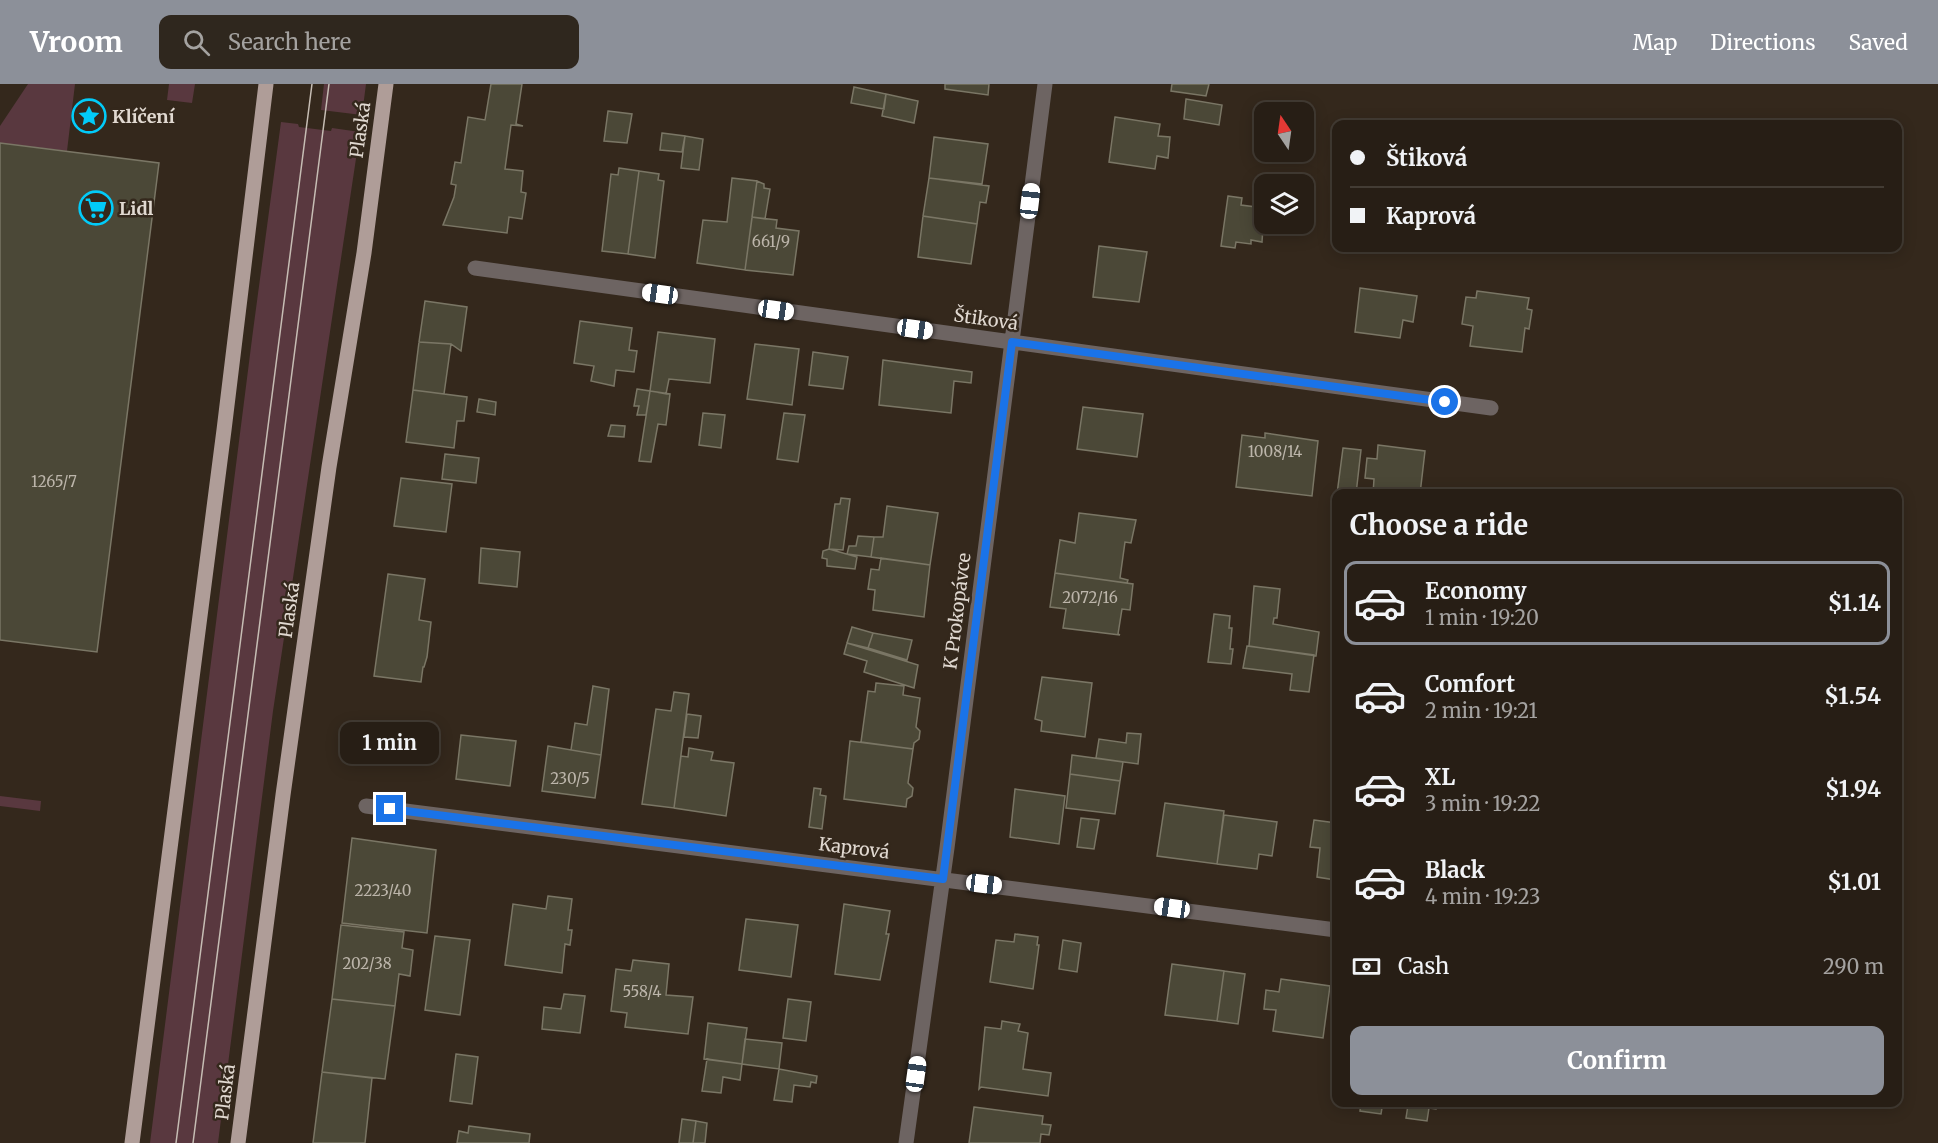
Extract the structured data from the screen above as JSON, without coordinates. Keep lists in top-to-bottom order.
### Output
{
  "streets": {
    "main road": ["Plaská"],
    "street": ["Štiková", "K Prokopávce", "Kaprová"]
  },
  "crossings": [
    ["Štiková", "K Prokopávce"],
    ["K Prokopávce", "Kaprová"]
  ],
  "places": {
    "place": ["Klíčení"],
    "supermarket": ["Lidl"]
  },
  "house_numbers": [
    "661/9",
    "1008/14",
    "1265/7",
    "2072/16",
    "230/5",
    "2223/40",
    "202/38",
    "558/4"
  ],
  "north": "top",
  "page": {
    "header": "Vroom",
    "search": "Search here",
    "nav": ["Map", "Directions", "Saved"],
    "banner": ["Štiková", "Kaprová"],
    "heading": "Choose a ride",
    "list": [
      {
        "name": "Economy",
        "note": "1 min · 19:20",
        "value": "$1.14"
      },
      {
        "name": "Comfort",
        "note": "2 min · 19:21",
        "value": "$1.54"
      },
      {
        "name": "XL",
        "note": "3 min · 19:22",
        "value": "$1.94"
      },
      {
        "name": "Black",
        "note": "4 min · 19:23",
        "value": "$1.01"
      }
    ],
    "bubble": "1 min",
    "pay": ["Cash", "290 m"],
    "buttons": "Confirm"
  }
}
